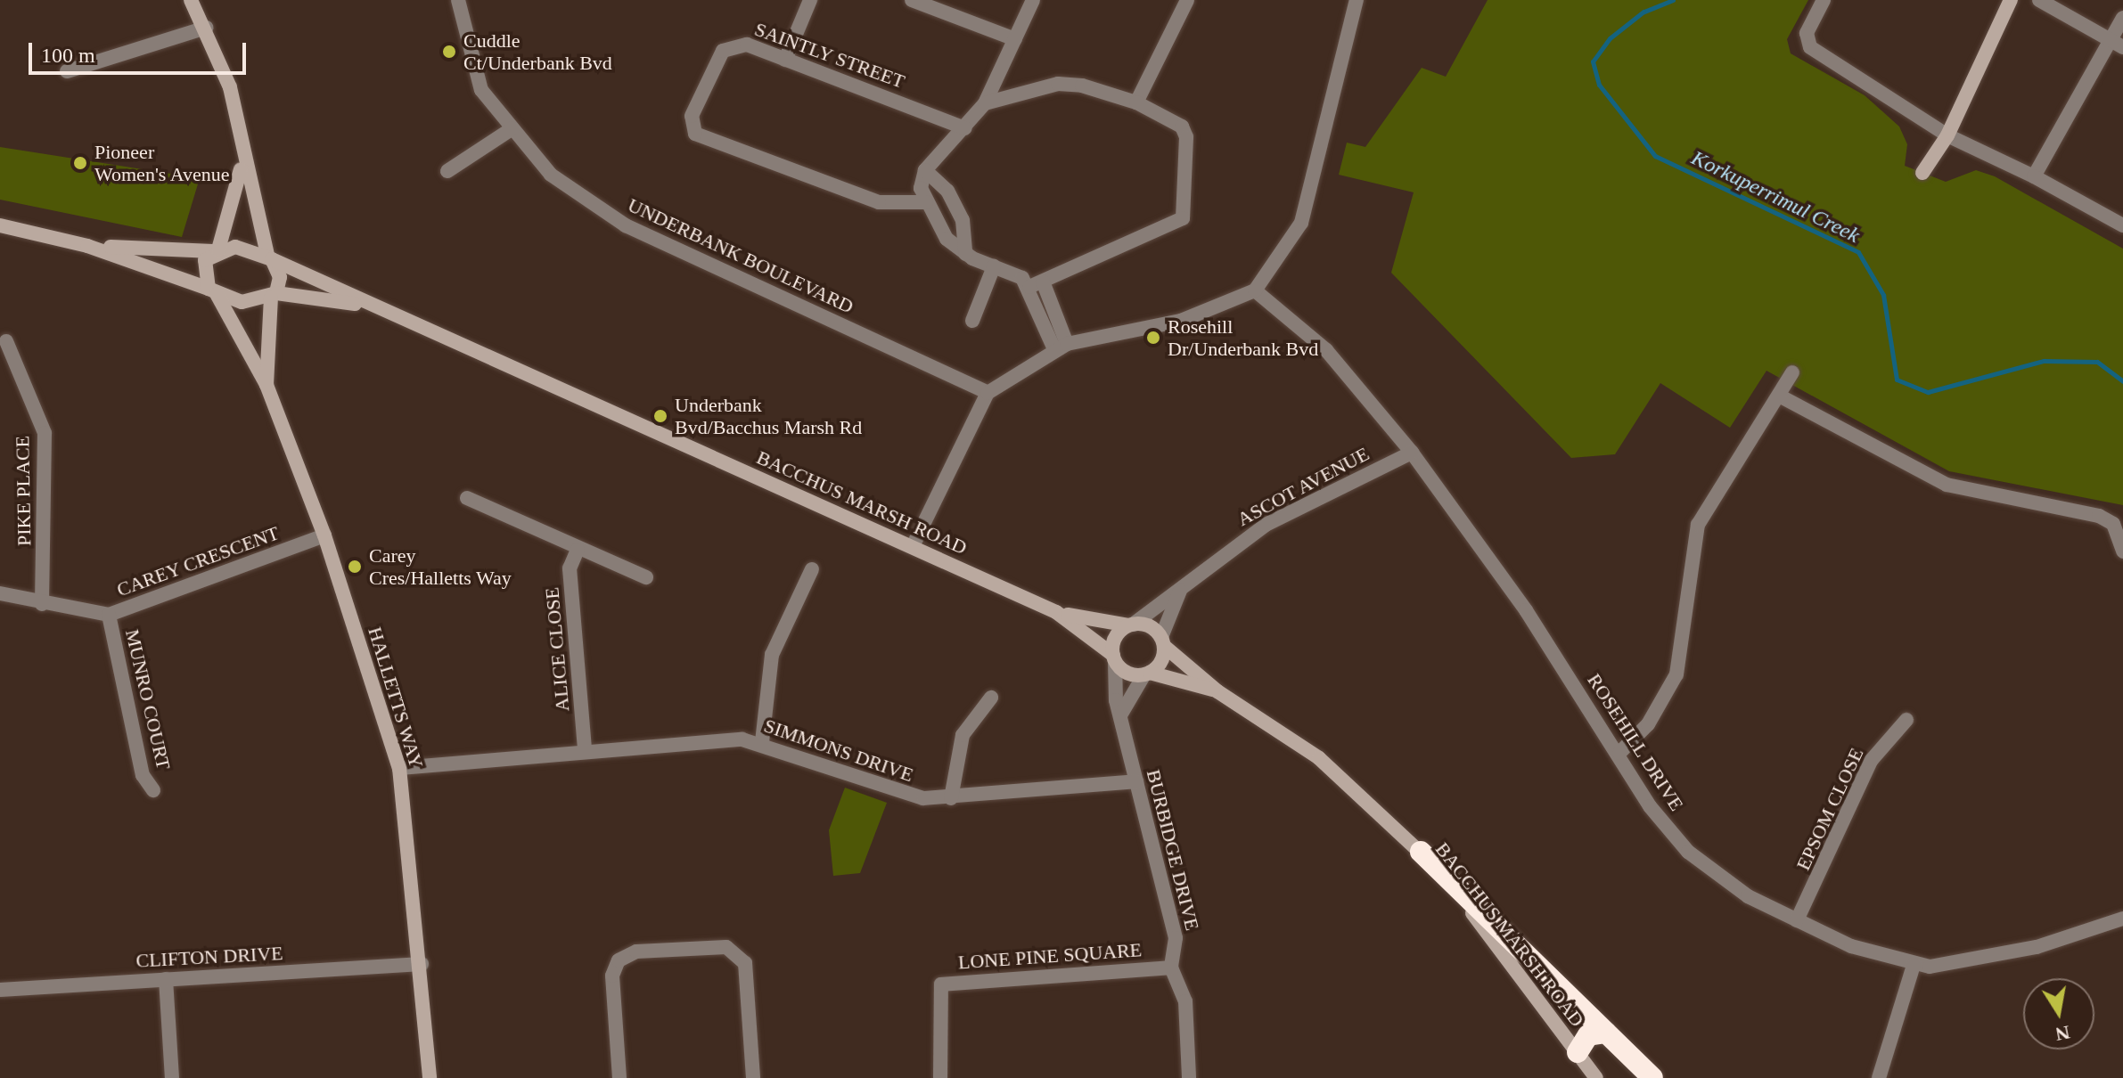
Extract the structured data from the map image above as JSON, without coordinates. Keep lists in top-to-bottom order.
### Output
{
  "streets": {
    "main road": ["BACCHUS MARSH ROAD", "HALLETTS WAY"],
    "street": [
      "SAINTLY STREET",
      "UNDERBANK BOULEVARD",
      "ASCOT AVENUE",
      "PIKE PLACE",
      "CAREY CRESCENT",
      "ALICE CLOSE",
      "MUNRO COURT",
      "ROSEHILL DRIVE",
      "SIMMONS DRIVE",
      "EPSOM CLOSE",
      "BURBIDGE DRIVE",
      "LONE PINE SQUARE",
      "CLIFTON DRIVE"
    ]
  },
  "crossings": [
    ["ASCOT AVENUE", "BACCHUS MARSH ROAD"],
    ["ASCOT AVENUE", "ROSEHILL DRIVE"],
    ["ASCOT AVENUE", "BURBIDGE DRIVE"],
    ["PIKE PLACE", "CAREY CRESCENT"],
    ["BACCHUS MARSH ROAD", "HALLETTS WAY"],
    ["BACCHUS MARSH ROAD", "BURBIDGE DRIVE"],
    ["CAREY CRESCENT", "HALLETTS WAY"],
    ["CAREY CRESCENT", "MUNRO COURT"],
    ["ALICE CLOSE", "SIMMONS DRIVE"],
    ["HALLETTS WAY", "SIMMONS DRIVE"],
    ["HALLETTS WAY", "CLIFTON DRIVE"],
    ["ROSEHILL DRIVE", "EPSOM CLOSE"],
    ["SIMMONS DRIVE", "BURBIDGE DRIVE"],
    ["BURBIDGE DRIVE", "LONE PINE SQUARE"]
  ],
  "water": ["Korkuperrimul Creek"],
  "places": [
    "Cuddle Ct/Underbank Bvd",
    "Pioneer Women's Avenue",
    "Rosehill Dr/Underbank Bvd",
    "Underbank Bvd/Bacchus Marsh Rd",
    "Carey Cres/Halletts Way"
  ],
  "scale_bar": "100 m",
  "north": "bottom"
}
